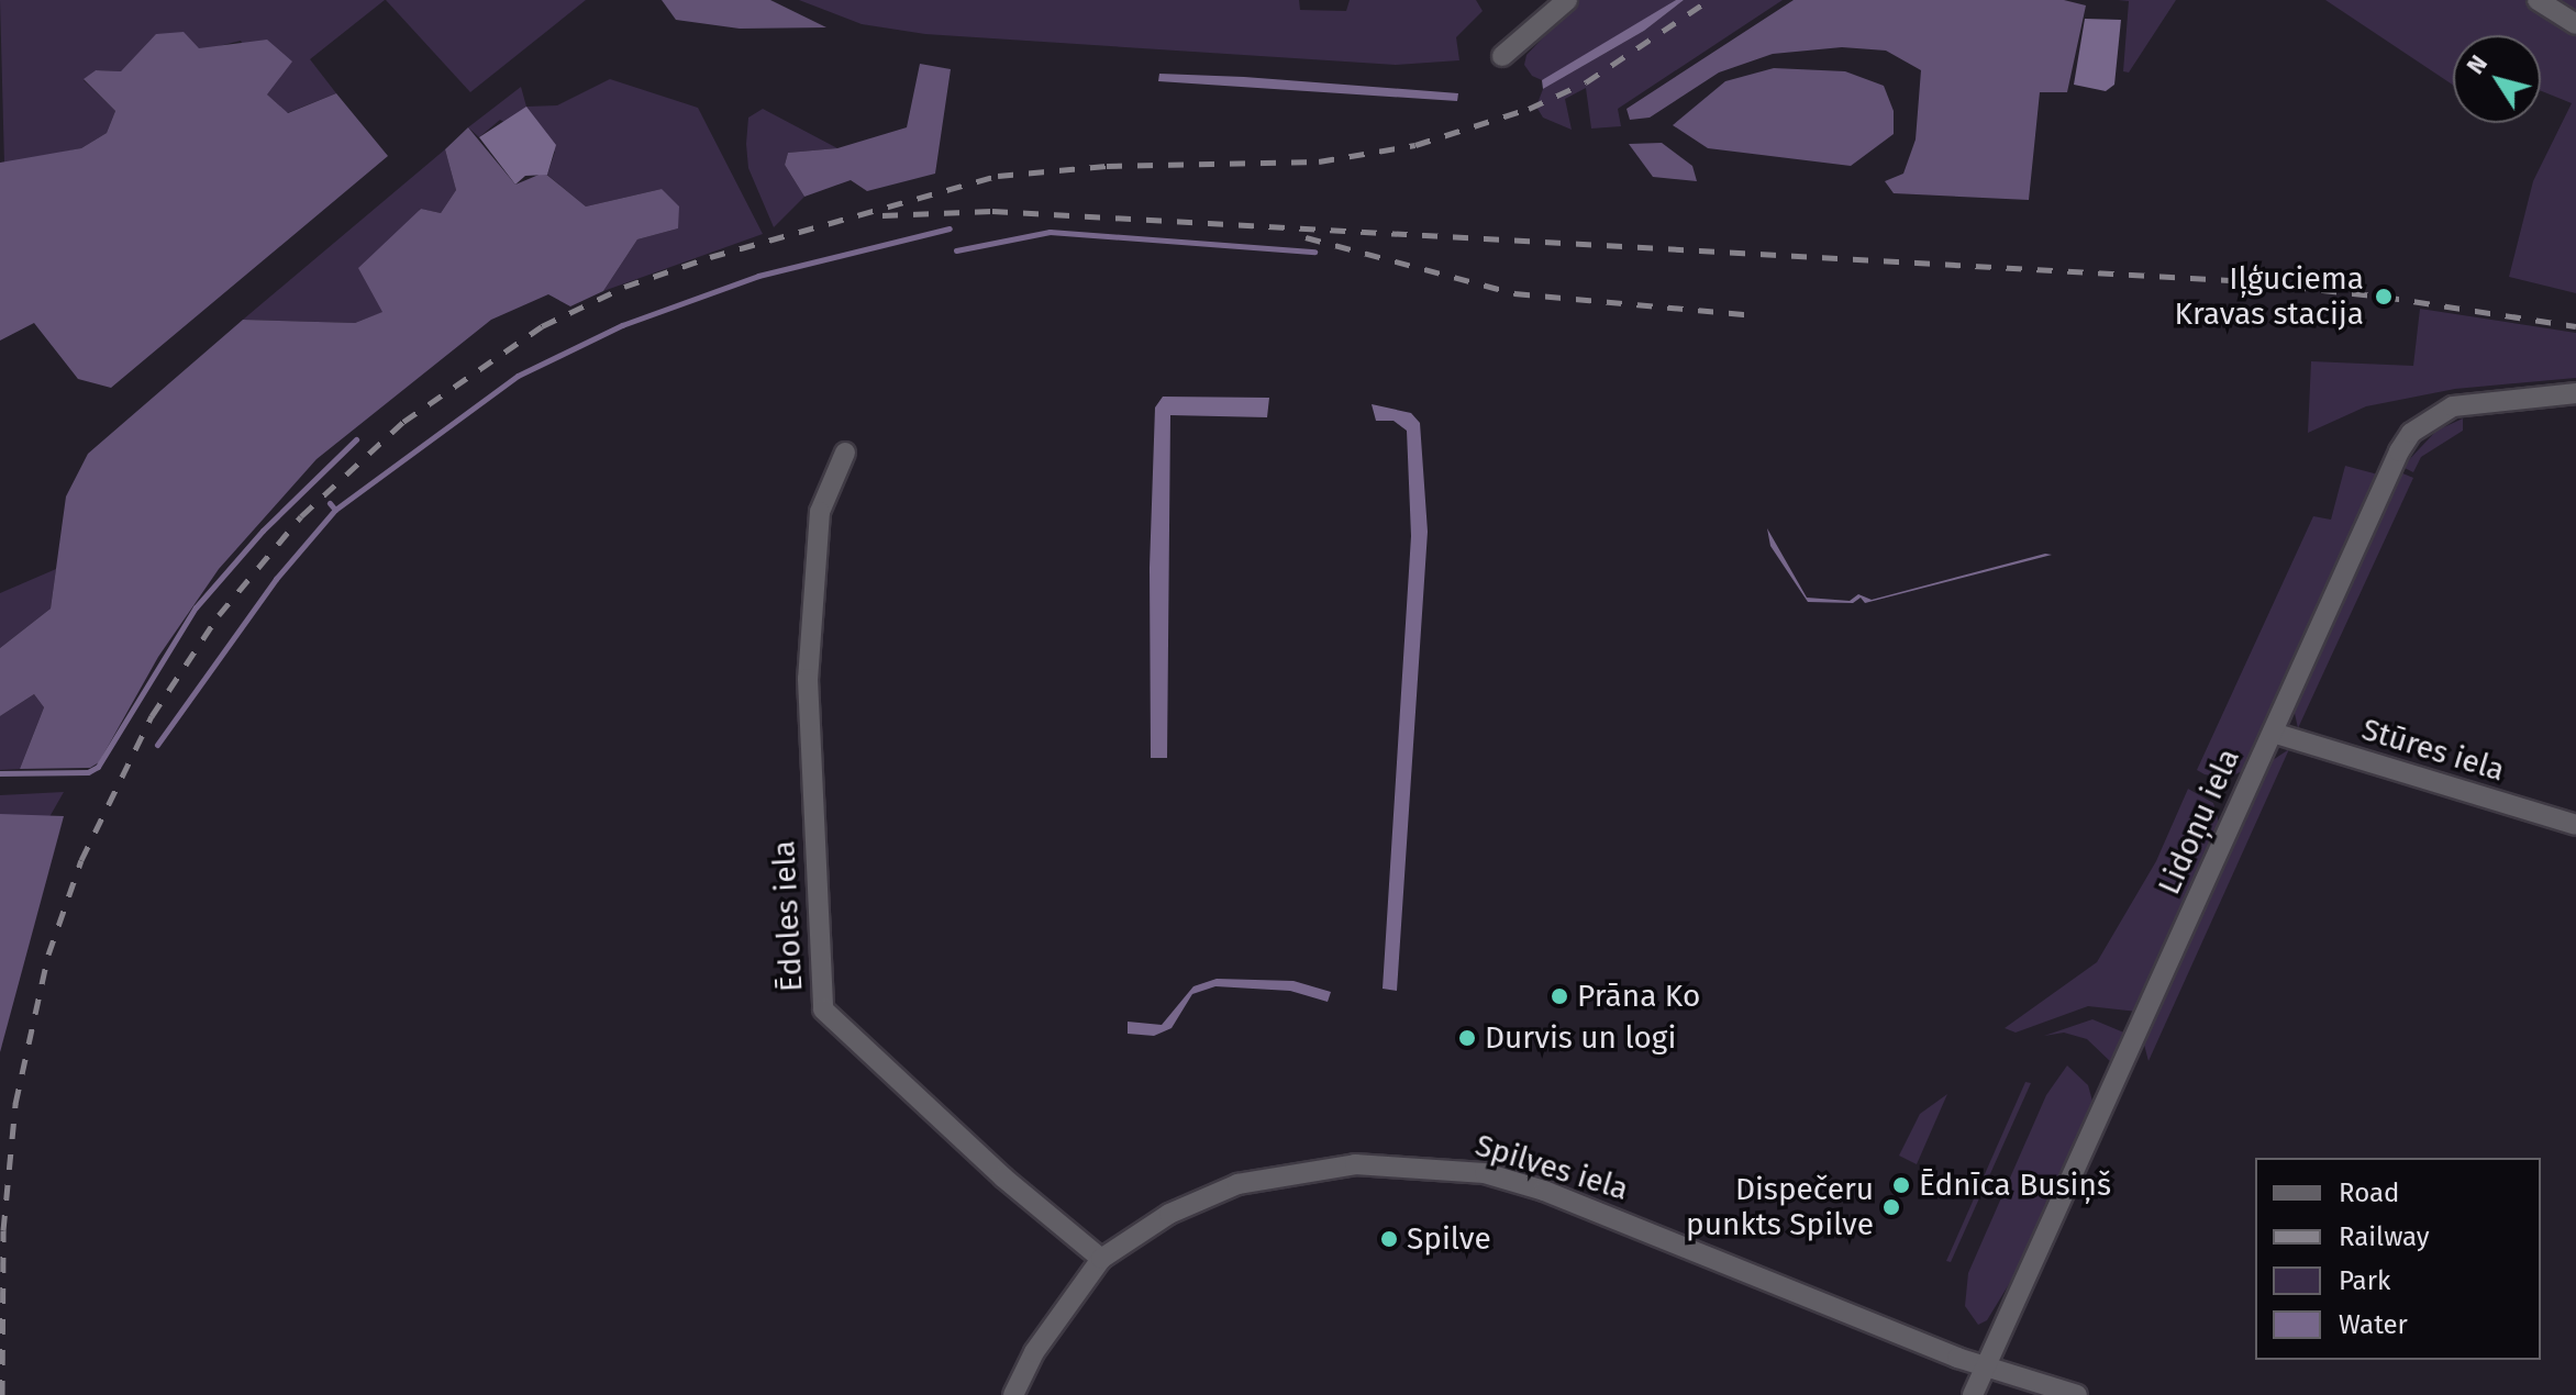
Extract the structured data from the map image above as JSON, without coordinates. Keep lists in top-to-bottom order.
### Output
{
  "streets": {
    "street": [
      "Stūres iela",
      "Lidoņu iela",
      "Ēdoles iela",
      "Spilves iela"
    ]
  },
  "crossings": [
    ["Stūres iela", "Lidoņu iela"],
    ["Lidoņu iela", "Spilves iela"],
    ["Ēdoles iela", "Spilves iela"]
  ],
  "places": [
    "Iļģuciema Kravas stacija",
    "Prāna Ko",
    "Durvis un logi",
    "Ēdnīca Busiņš",
    "Dispečeru punkts Spilve",
    "Spilve"
  ],
  "legend": [
    "Road",
    "Railway",
    "Park",
    "Water"
  ],
  "north": "top left"
}
